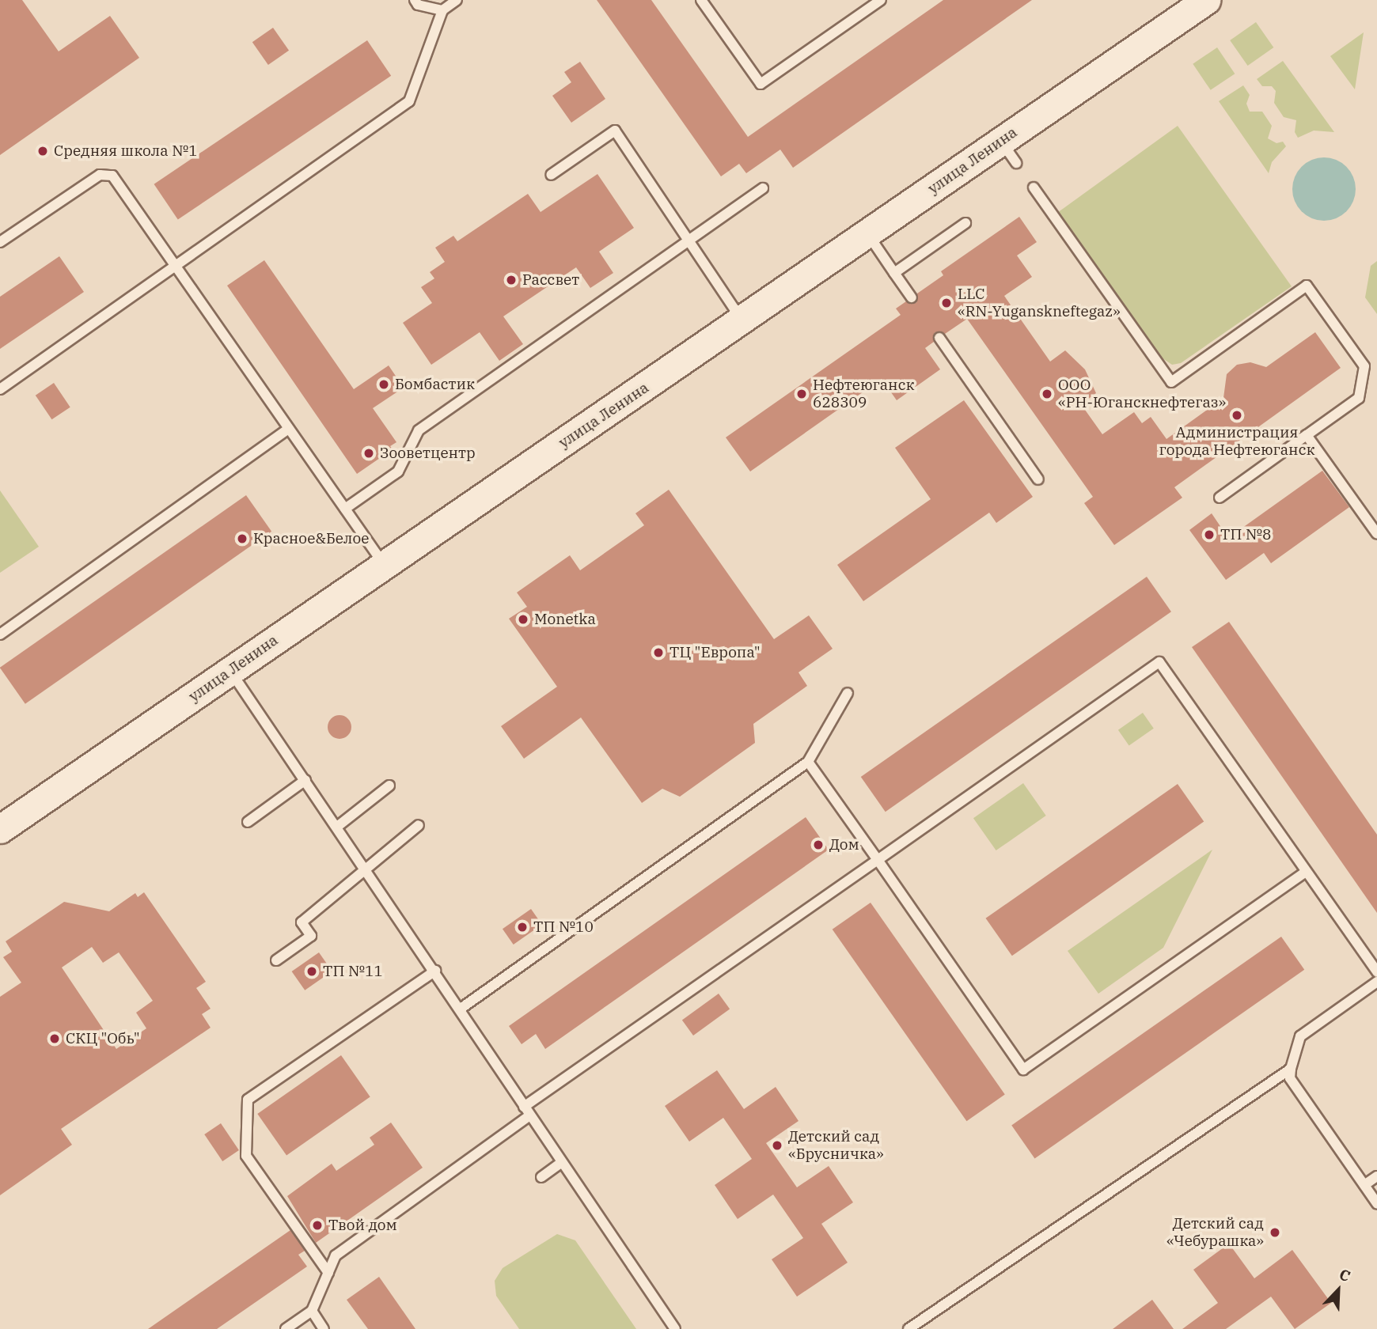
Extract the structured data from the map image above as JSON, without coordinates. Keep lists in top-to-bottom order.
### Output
{
  "streets": {
    "main road": ["улица Ленина"]
  },
  "places": [
    "Средняя школа №1",
    "Рассвет",
    "LLC «RN-Yuganskneftegaz»",
    "Бомбастик",
    "Нефтеюганск 628309",
    "ООО «РН-Юганскнефтегаз»",
    "Администрация города Нефтеюганск",
    "Зооветцентр",
    "ТП №8",
    "Красное&Белое",
    "Monetka",
    "ТЦ \"Европа\"",
    "Дом",
    "ТП №10",
    "ТП №11",
    "СКЦ \"Обь\"",
    "Детский сад «Брусничка»",
    "Твой дом",
    "Детский сад «Чебурашка»"
  ],
  "north": "top right"
}
